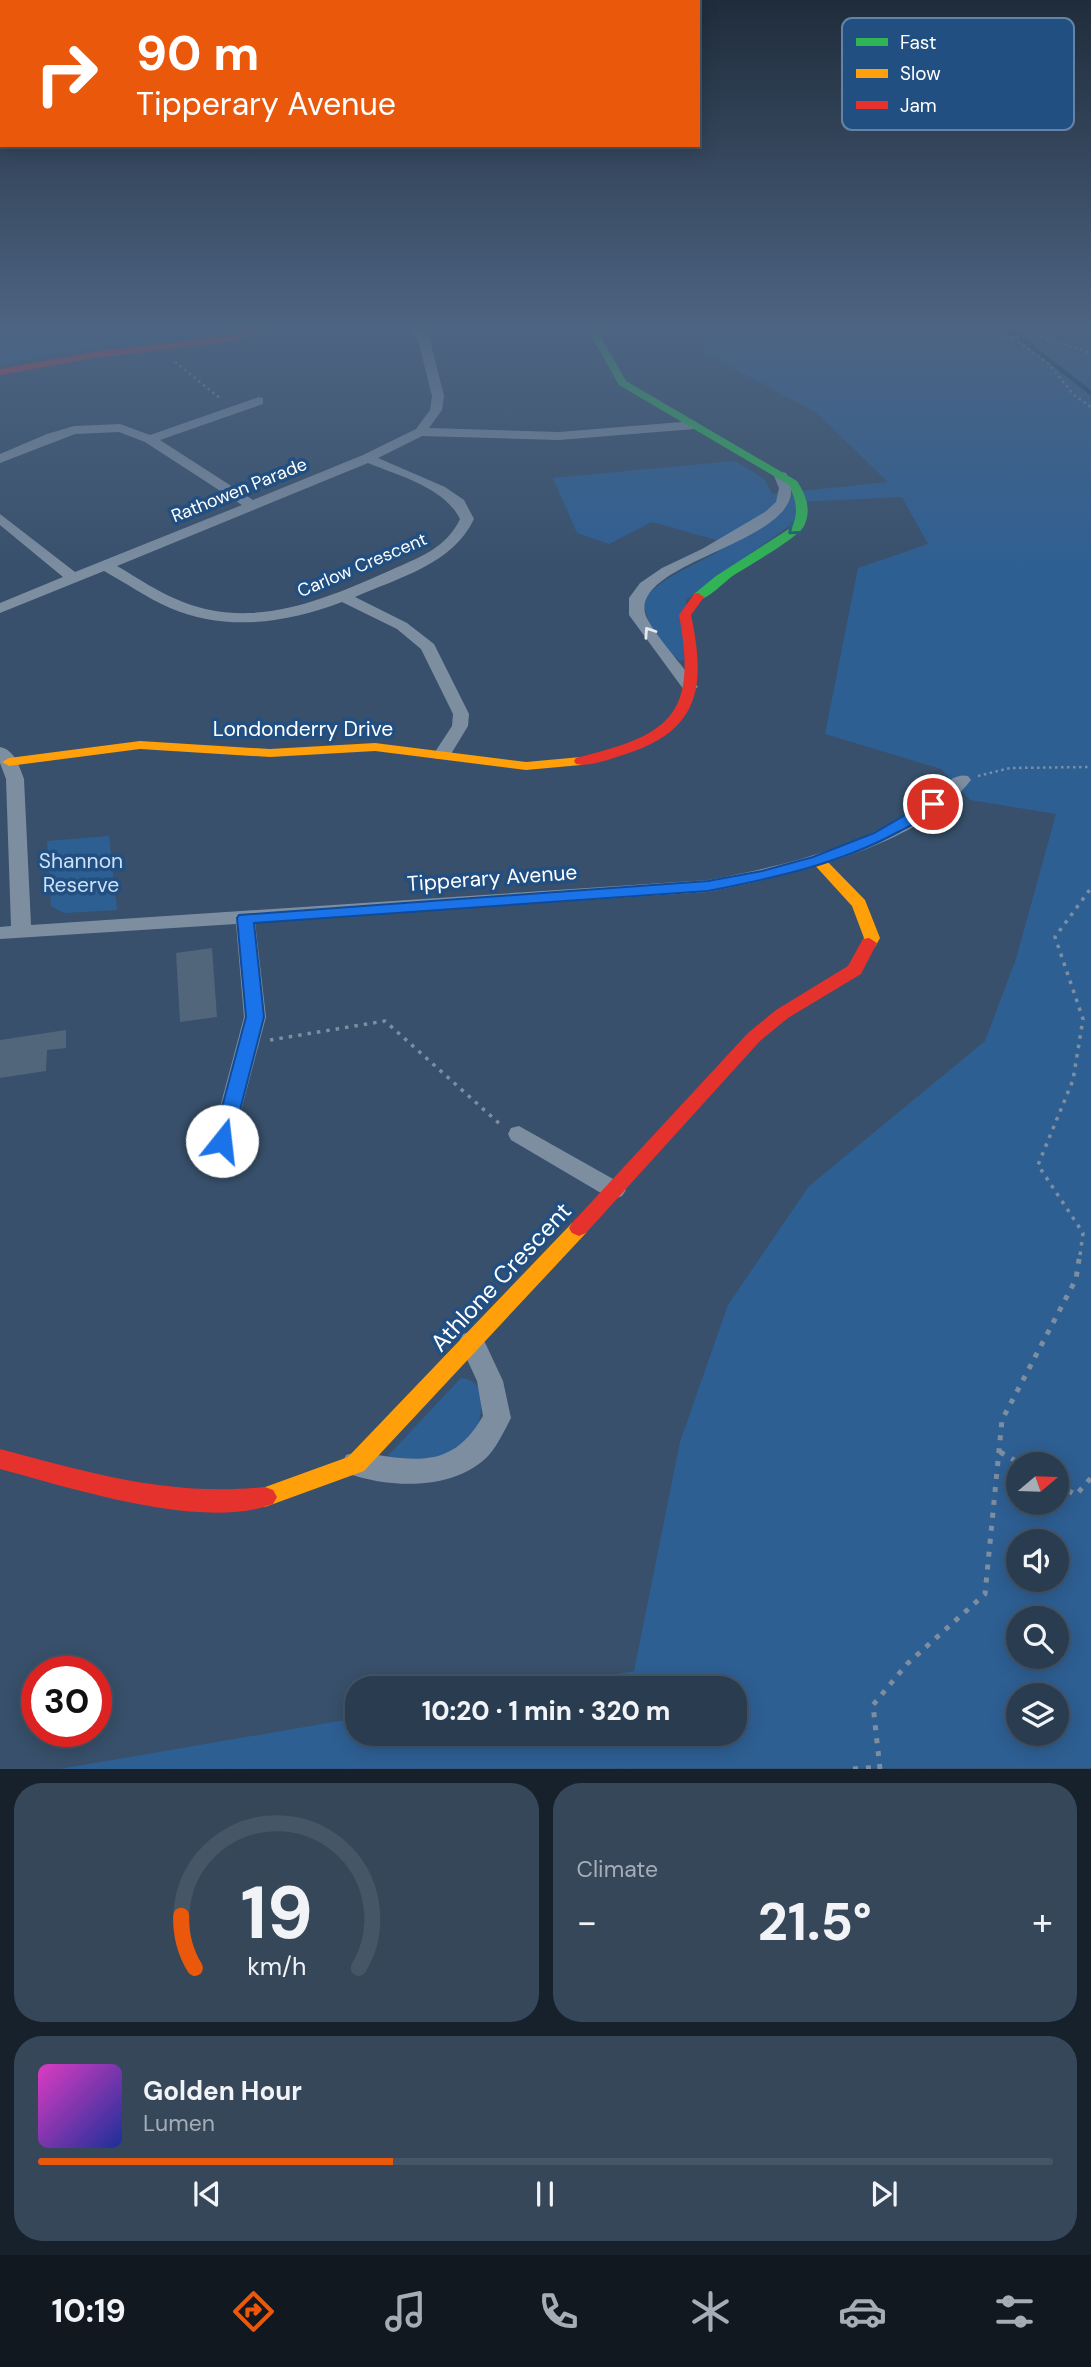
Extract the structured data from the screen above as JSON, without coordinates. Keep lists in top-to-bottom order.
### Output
{
  "streets": {
    "street": [
      "Rathowen Parade",
      "Carlow Crescent",
      "Londonderry Drive",
      "Tipperary Avenue",
      "Athlone Crescent"
    ]
  },
  "crossings": [
    ["Rathowen Parade", "Carlow Crescent"],
    ["Tipperary Avenue", "Athlone Crescent"]
  ],
  "parks": ["Shannon Reserve"],
  "legend": ["Fast", "Slow", "Jam"],
  "north": "right",
  "page": {
    "turn": ["90 m", "Tipperary Avenue"],
    "limit": "30",
    "trip": "10:20 · 1 min · 320 m",
    "tile": "Climate",
    "heat": ["−", "21.5°", "+"],
    "song": ["Golden Hour", "Lumen"],
    "tabs": "10:19",
    "gauge": ["19", "km/h"]
  }
}
